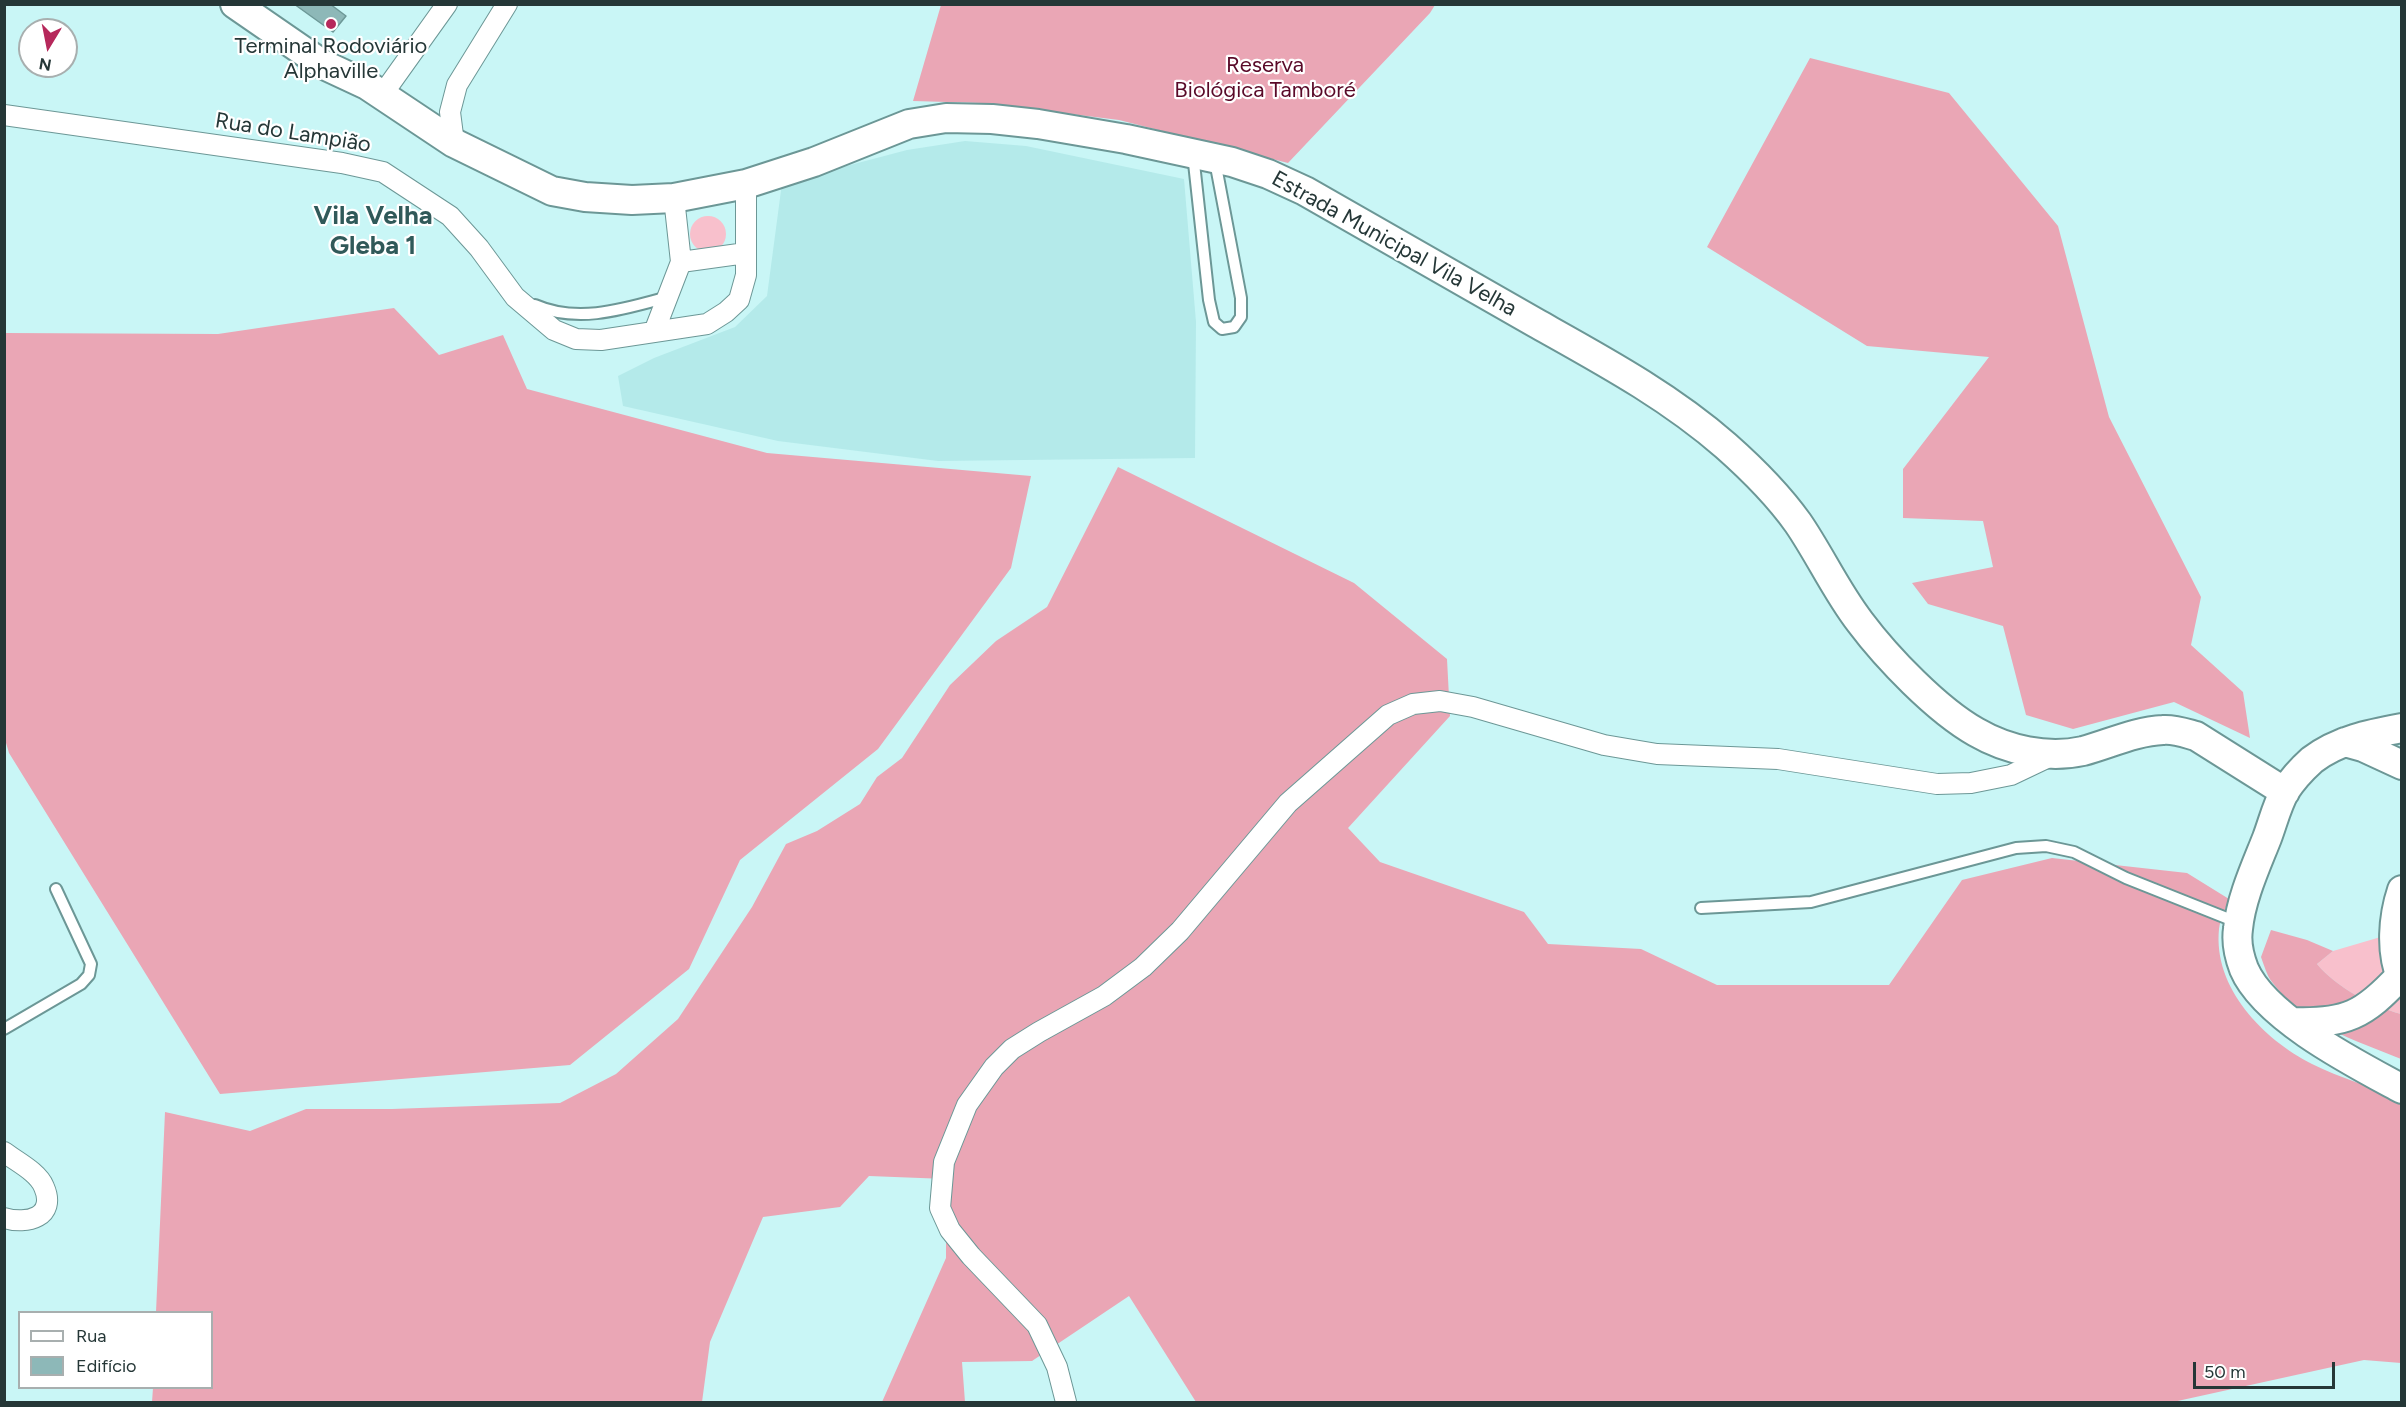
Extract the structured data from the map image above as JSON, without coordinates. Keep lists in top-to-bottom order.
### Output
{
  "streets": {
    "main road": ["Estrada Municipal Vila Velha"],
    "street": ["Rua do Lampião"]
  },
  "crossings": [
    ["Rua do Lampião", "Estrada Municipal Vila Velha"]
  ],
  "districts": ["Vila Velha Gleba 1"],
  "parks": ["Reserva Biológica Tamboré"],
  "places": ["Terminal Rodoviário Alphaville"],
  "legend": ["Rua", "Edifício"],
  "scale_bar": "50 m",
  "north": "bottom"
}
